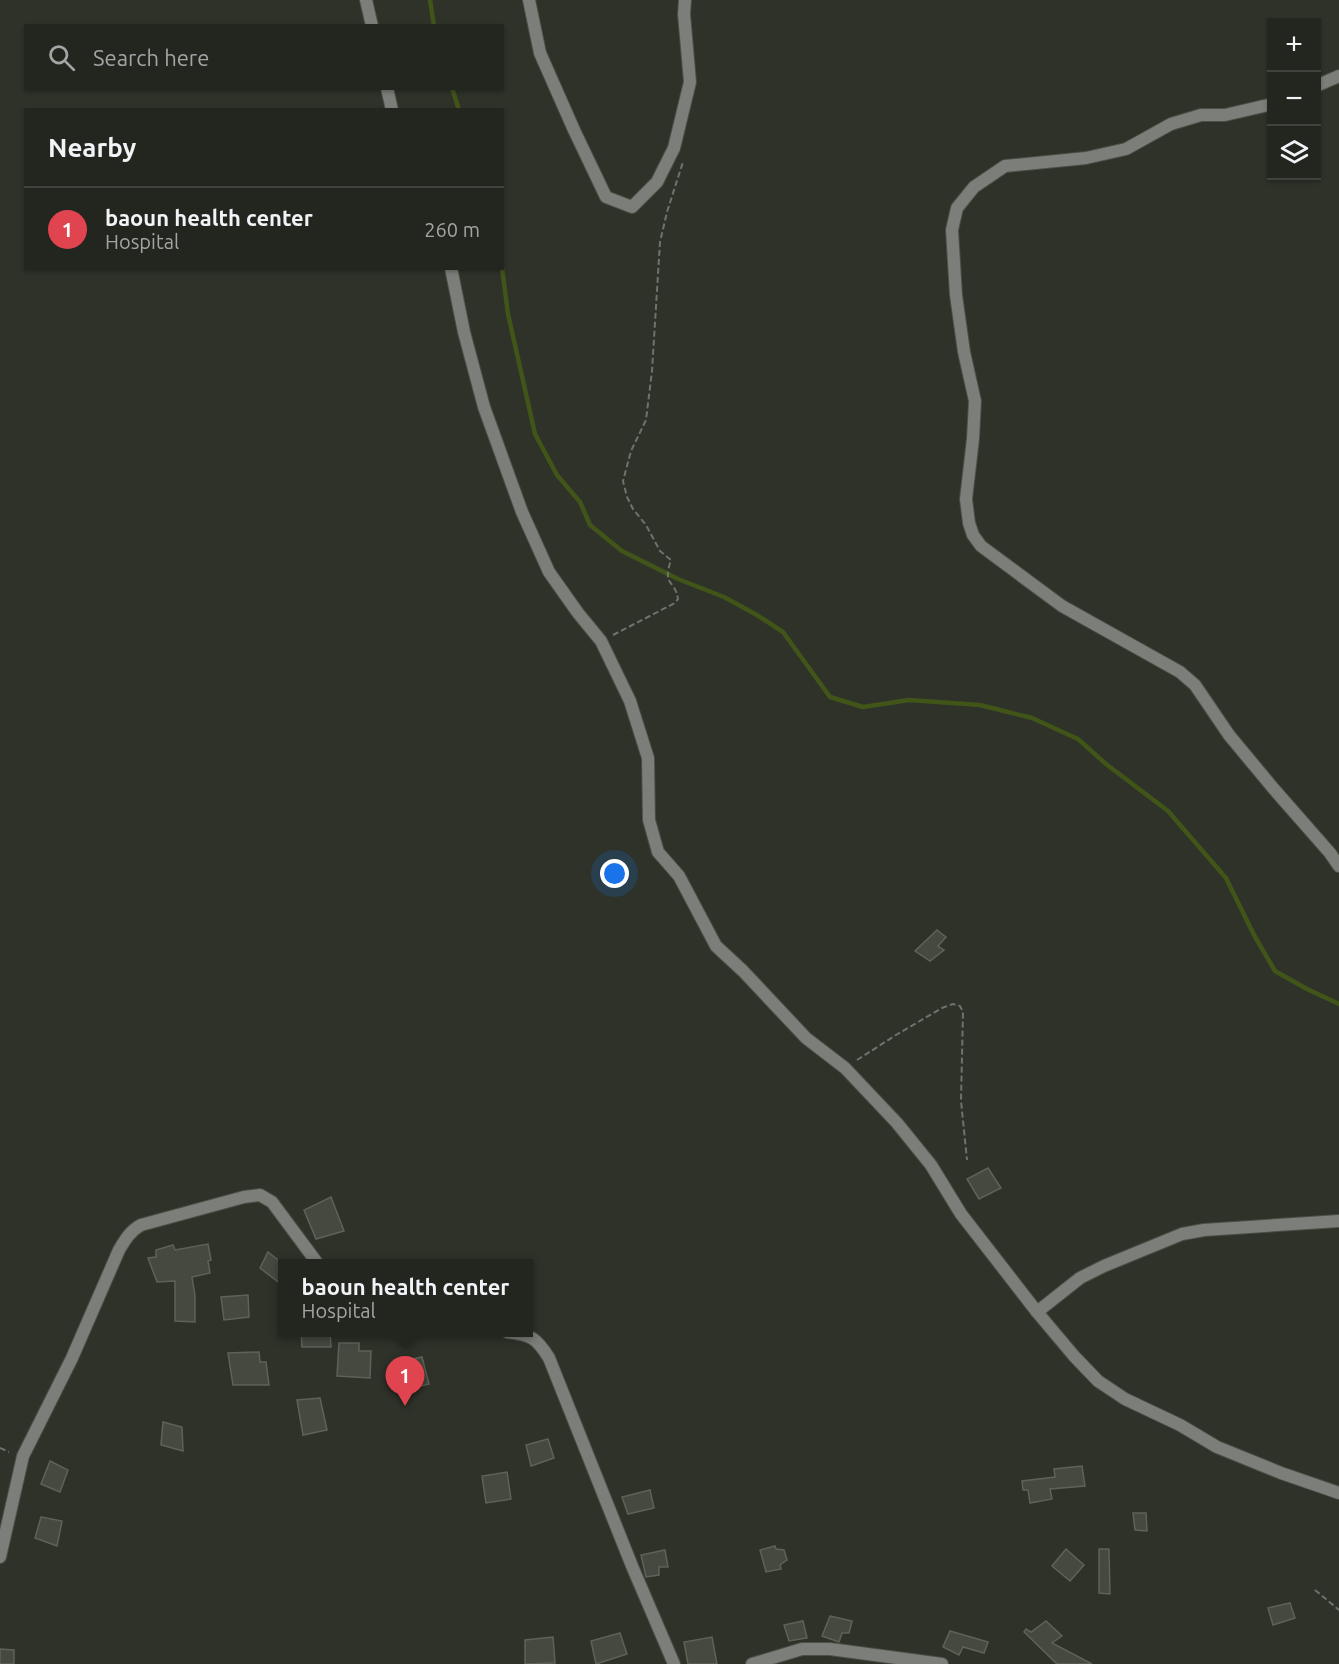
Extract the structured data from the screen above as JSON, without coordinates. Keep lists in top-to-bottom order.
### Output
{
  "page": {
    "map_buttons": ["+", "−"],
    "search": "Search here",
    "heading": "Nearby",
    "list": [
      {
        "mark": "1",
        "name": "baoun health center",
        "note": "Hospital",
        "value": "260 m"
      }
    ],
    "popup": ["baoun health center", "Hospital"],
    "pins": "1"
  }
}
